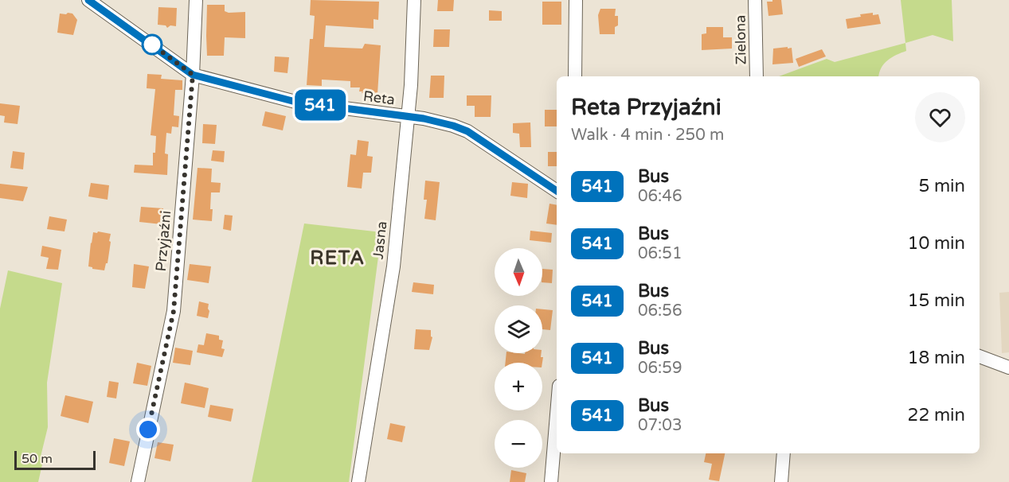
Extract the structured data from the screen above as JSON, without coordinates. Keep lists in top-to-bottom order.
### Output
{
  "streets": {
    "street": [
      "Zielona",
      "Reta",
      "Jasna",
      "Przyjaźni"
    ]
  },
  "crossings": [
    ["Reta", "Jasna"],
    ["Reta", "Przyjaźni"]
  ],
  "districts": ["RETA"],
  "lines": ["bus line 541"],
  "scale_bar": "50 m",
  "north": "bottom",
  "page": {
    "on_map": "541",
    "heading": ["Reta Przyjaźni", "Walk · 4 min · 250 m"],
    "list": [
      {
        "mark": "541",
        "name": "Bus",
        "note": "06:46",
        "value": "5 min"
      },
      {
        "mark": "541",
        "name": "Bus",
        "note": "06:51",
        "value": "10 min"
      },
      {
        "mark": "541",
        "name": "Bus",
        "note": "06:56",
        "value": "15 min"
      },
      {
        "mark": "541",
        "name": "Bus",
        "note": "06:59",
        "value": "18 min"
      },
      {
        "mark": "541",
        "name": "Bus",
        "note": "07:03",
        "value": "22 min"
      }
    ],
    "map_buttons": ["+", "−"],
    "scale": "50 m"
  }
}
